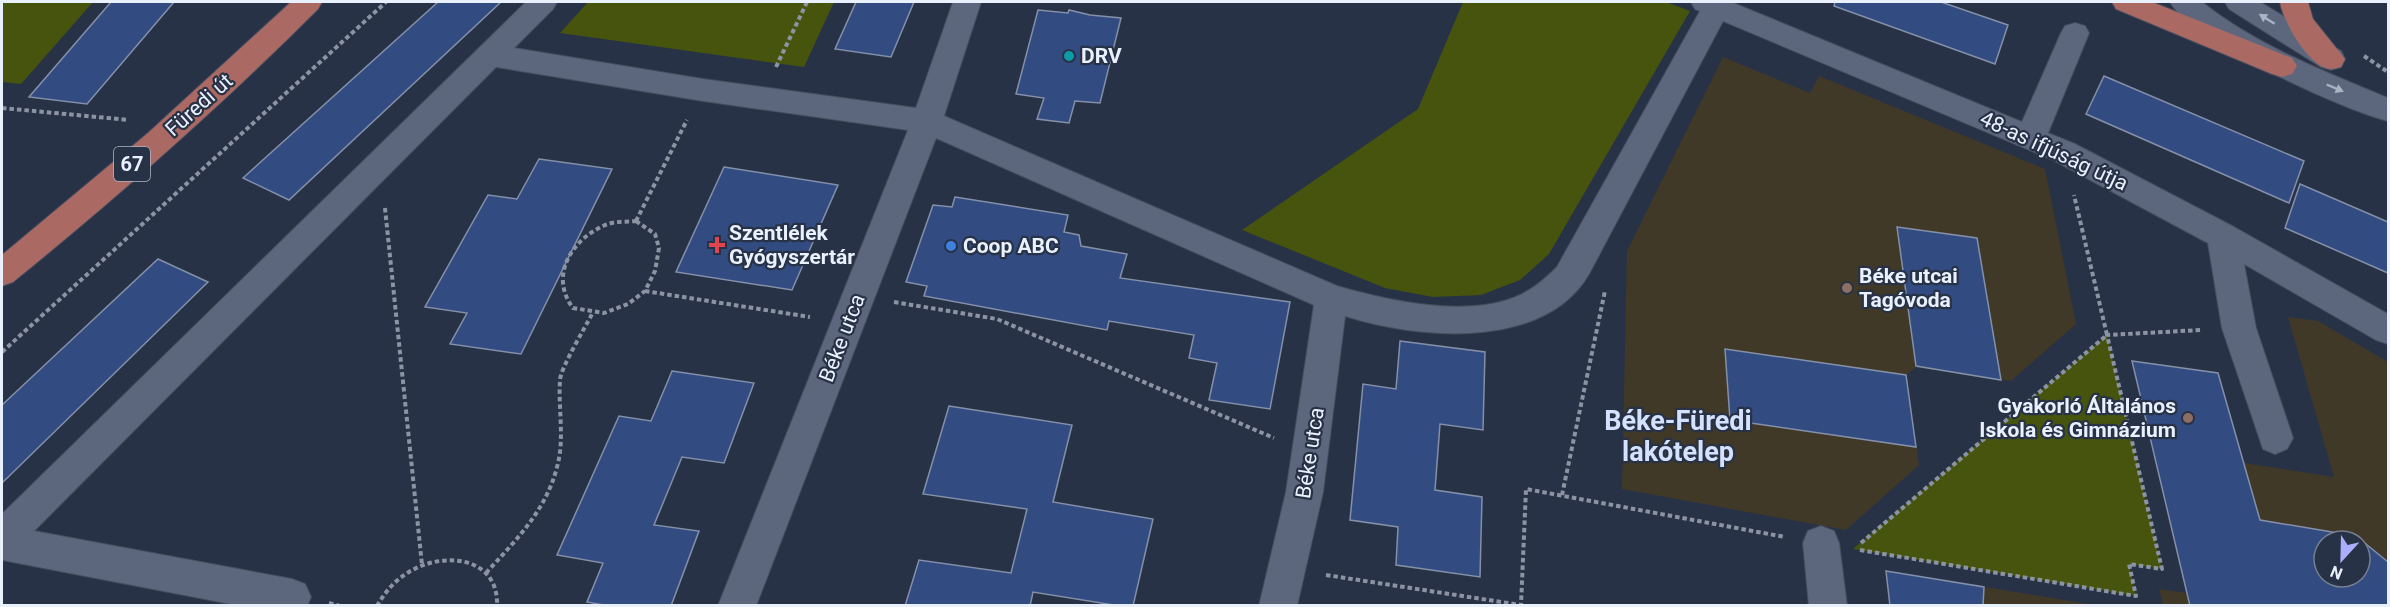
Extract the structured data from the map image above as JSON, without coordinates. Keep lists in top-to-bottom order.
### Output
{
  "streets": {
    "main road": ["Füredi út", "67"],
    "street": ["48-as ifjúság útja", "Béke utca"]
  },
  "districts": ["Béke-Füredi lakótelep"],
  "places": {
    "other": [
      "DRV",
      "Coop ABC",
      "Béke utcai Tagóvoda",
      "Gyakorló Általános Iskola és Gimnázium"
    ],
    "health": ["Szentlélek Gyógyszertár"]
  },
  "north": "bottom"
}
